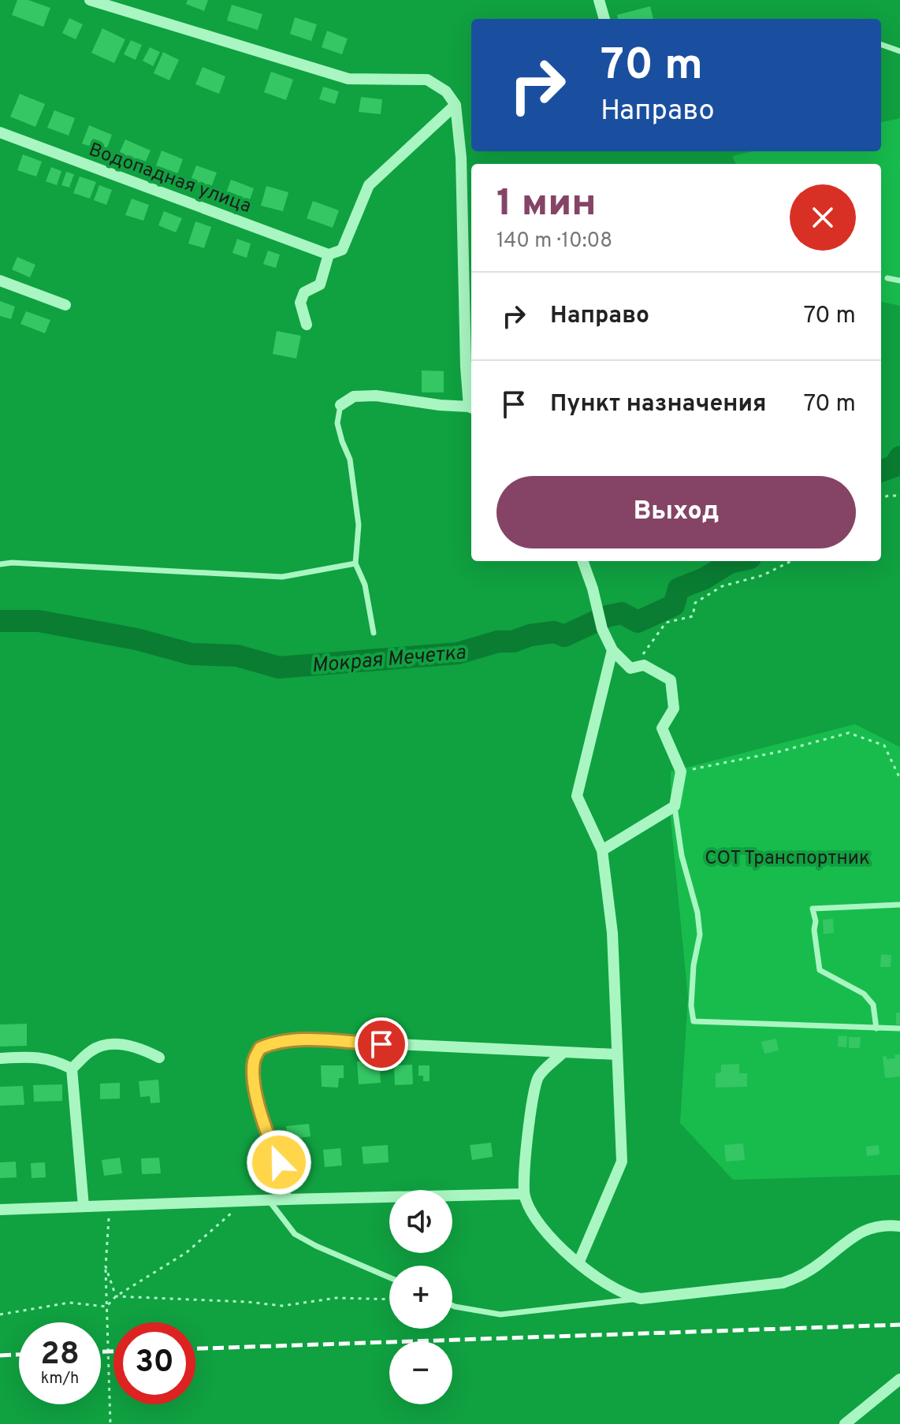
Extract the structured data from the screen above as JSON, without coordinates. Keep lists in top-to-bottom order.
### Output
{
  "streets": {
    "street": ["Водопадная улица"]
  },
  "water": ["Мокрая Мечетка"],
  "parks": ["СОТ Транспортник"],
  "page": {
    "turn": ["70 m", "Направо"],
    "heading": ["1 мин", "140 m · 10:08"],
    "list": [
      {
        "name": "Направо",
        "value": "70 m"
      },
      {
        "name": "Пункт назначения",
        "value": "70 m"
      }
    ],
    "buttons": "Выход",
    "map_buttons": ["+", "−"],
    "speed": "28 km/h",
    "limit": "30"
  }
}
